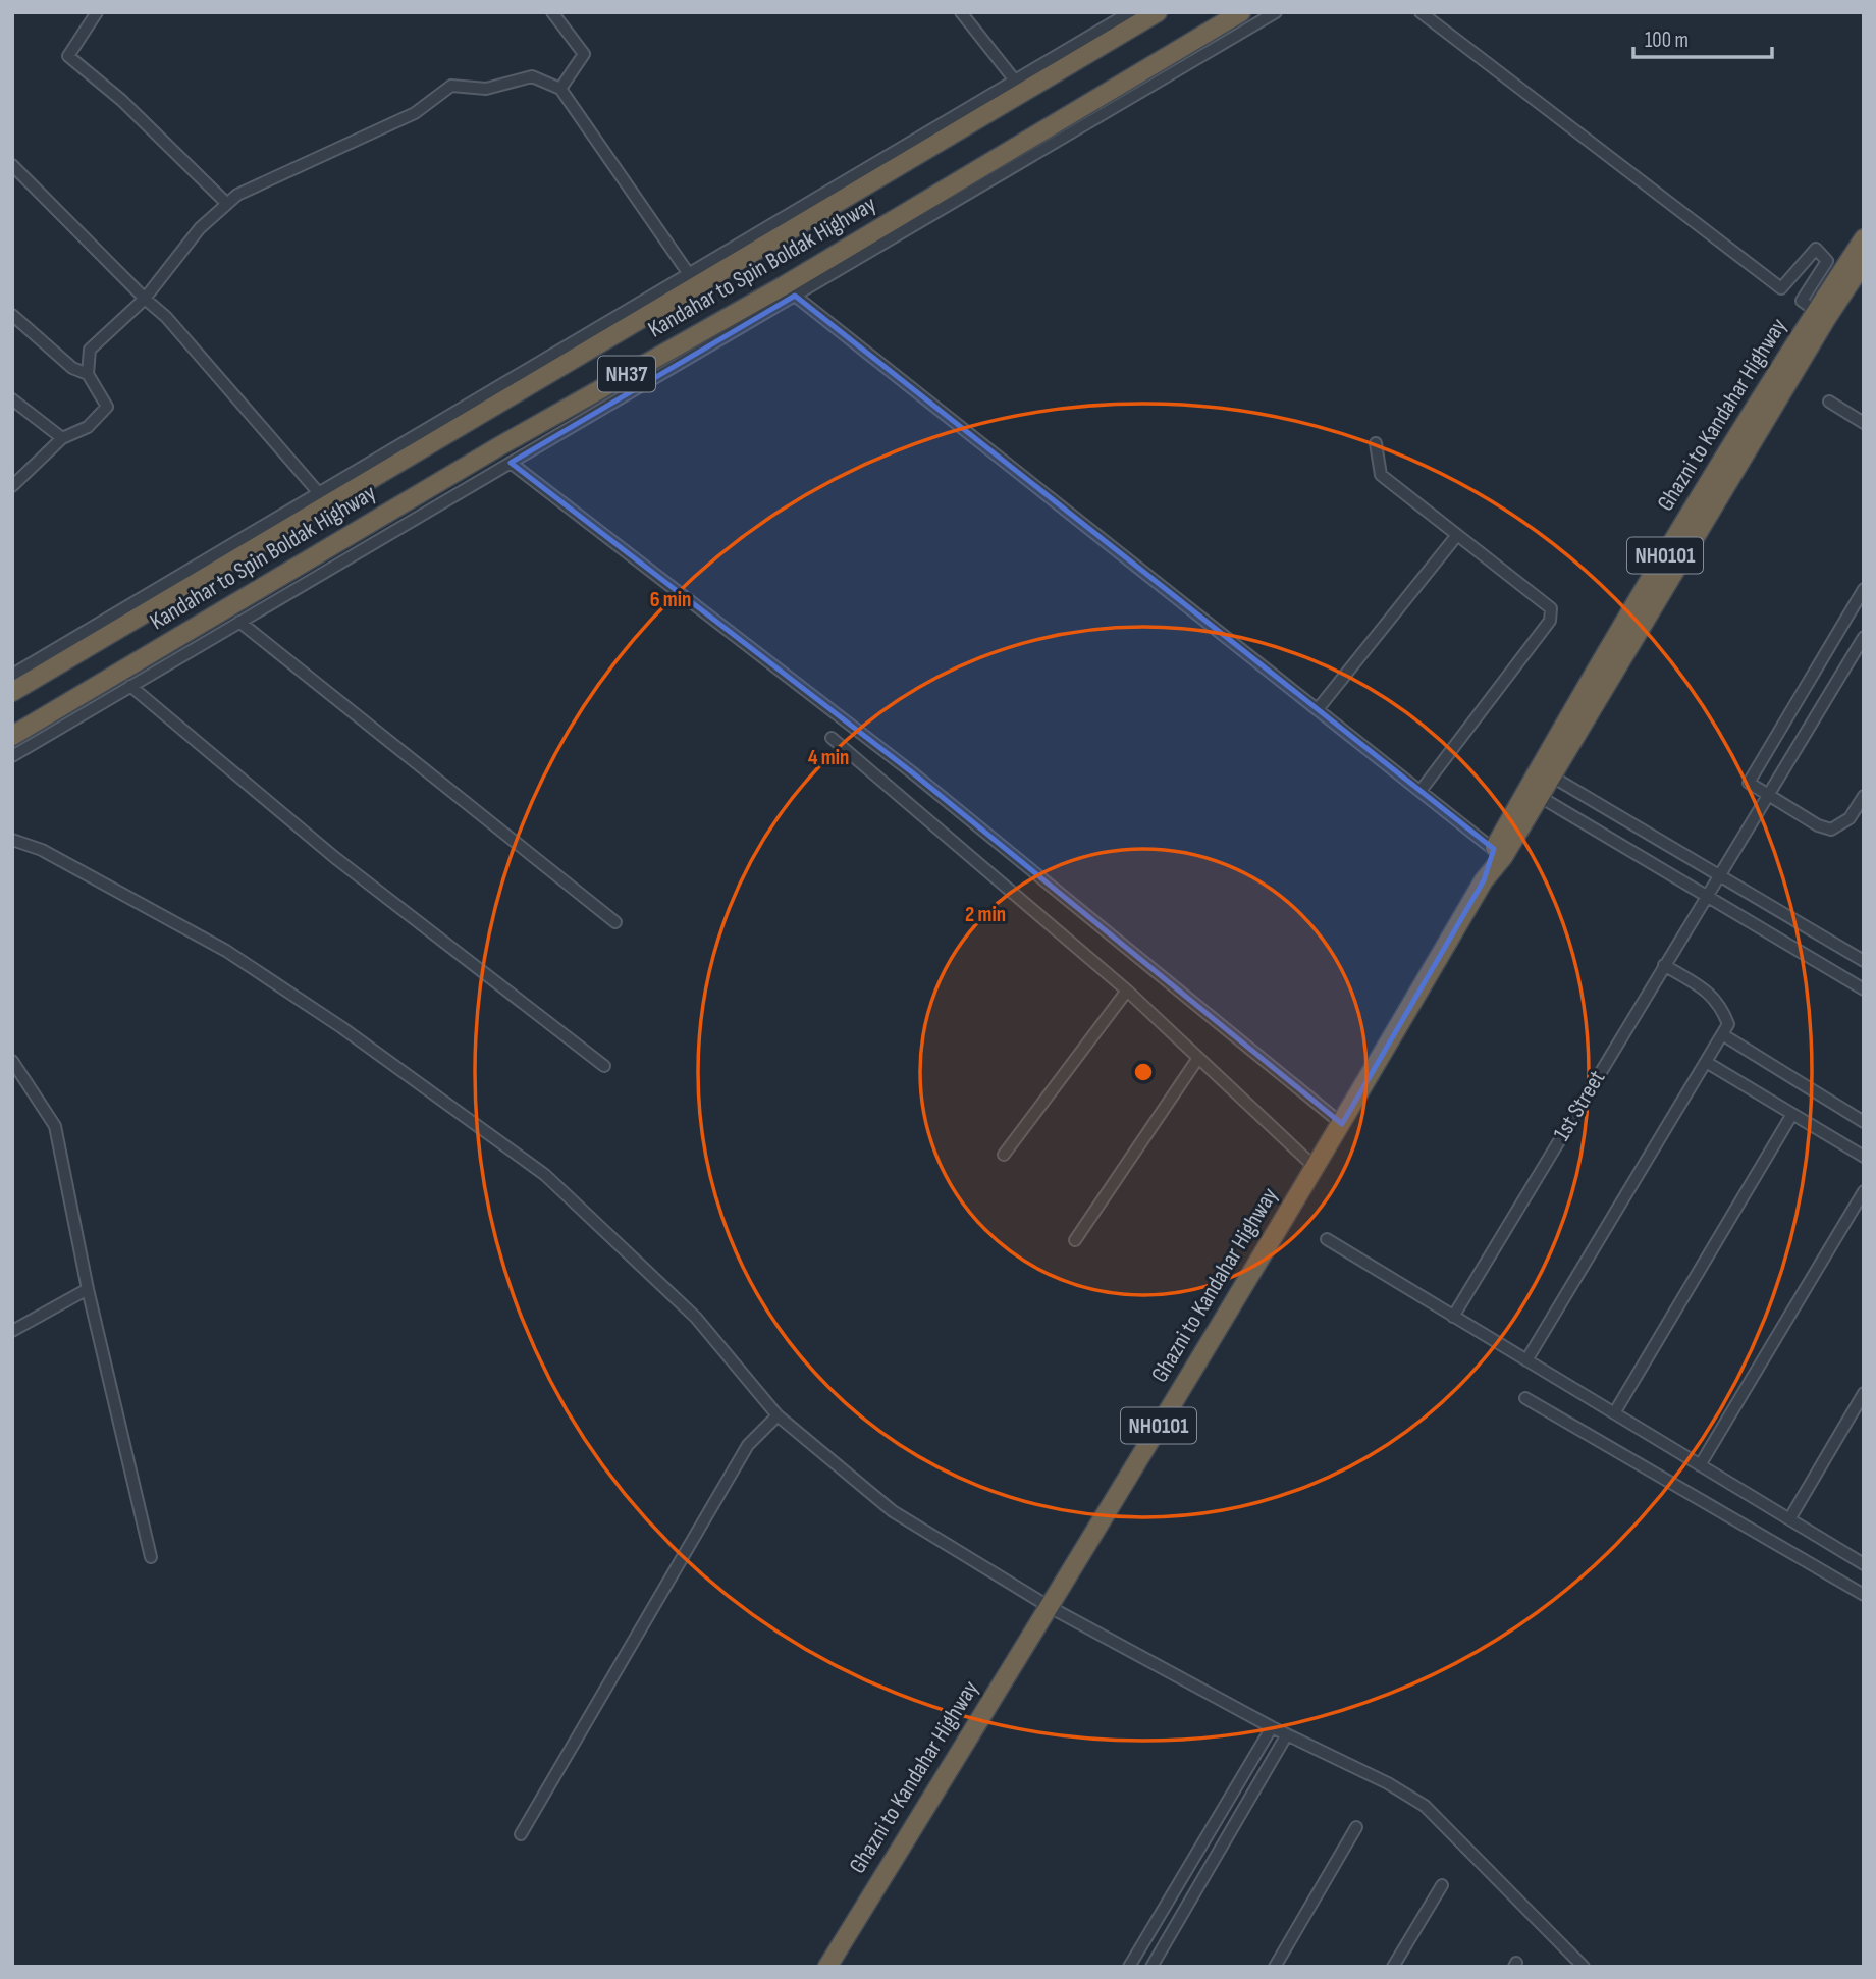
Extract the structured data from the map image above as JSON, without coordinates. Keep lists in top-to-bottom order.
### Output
{
  "streets": {
    "highway": [
      "Kandahar to Spin Boldak Highway",
      "NH37",
      "Ghazni to Kandahar Highway",
      "NH0101"
    ],
    "street": ["1st Street"]
  },
  "scale_bar": "100 m",
  "rings": ["6 min", "4 min", "2 min"]
}
